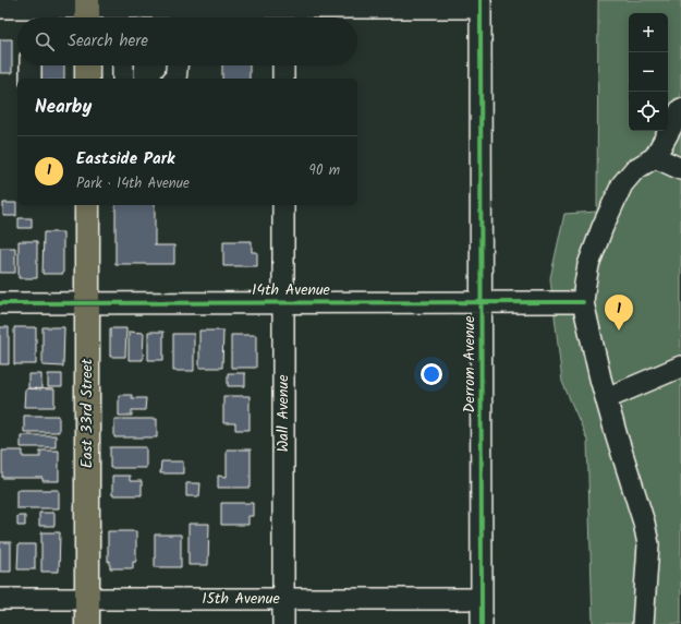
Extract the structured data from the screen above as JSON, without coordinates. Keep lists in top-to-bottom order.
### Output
{
  "streets": {
    "main road": ["East 33rd Street"],
    "street": [
      "14th Avenue",
      "Derrom Avenue",
      "Wall Avenue",
      "15th Avenue"
    ]
  },
  "crossings": [
    ["14th Avenue", "Derrom Avenue"],
    ["14th Avenue", "East 33rd Street"],
    ["14th Avenue", "Wall Avenue"],
    ["Derrom Avenue", "15th Avenue"],
    ["East 33rd Street", "15th Avenue"],
    ["Wall Avenue", "15th Avenue"]
  ],
  "page": {
    "map_buttons": ["+", "−"],
    "search": "Search here",
    "heading": "Nearby",
    "list": [
      {
        "mark": "1",
        "name": "Eastside Park",
        "note": "Park · 14th Avenue",
        "value": "90 m"
      }
    ],
    "pins": "1"
  }
}
